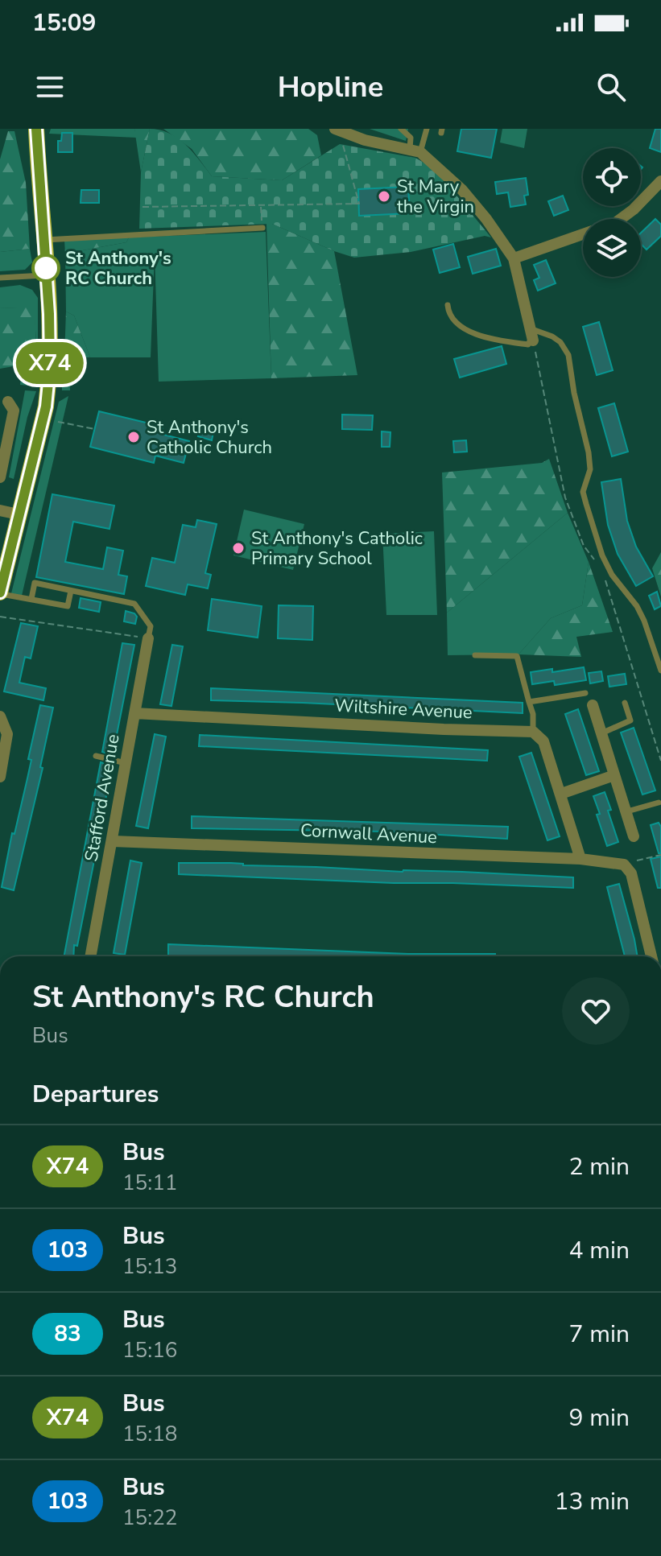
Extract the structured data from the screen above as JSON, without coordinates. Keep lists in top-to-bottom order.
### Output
{
  "streets": {
    "street": ["Wiltshire Avenue", "Stafford Avenue", "Cornwall Avenue"]
  },
  "crossings": [
    ["Wiltshire Avenue", "Stafford Avenue"],
    ["Stafford Avenue", "Cornwall Avenue"]
  ],
  "places": [
    "St Mary the Virgin",
    "St Anthony's RC Church",
    "St Anthony's Catholic Church",
    "St Anthony's Catholic Primary School"
  ],
  "lines": ["bus line X74"],
  "page": {
    "status": "15:09",
    "header": "Hopline",
    "on_map": "X74",
    "heading": [
      ["St Anthony's RC Church", "Bus"],
      "Departures"
    ],
    "list": [
      {
        "mark": "X74",
        "name": "Bus",
        "note": "15:11",
        "value": "2 min"
      },
      {
        "mark": "103",
        "name": "Bus",
        "note": "15:13",
        "value": "4 min"
      },
      {
        "mark": "83",
        "name": "Bus",
        "note": "15:16",
        "value": "7 min"
      },
      {
        "mark": "X74",
        "name": "Bus",
        "note": "15:18",
        "value": "9 min"
      },
      {
        "mark": "103",
        "name": "Bus",
        "note": "15:22",
        "value": "13 min"
      }
    ]
  }
}
